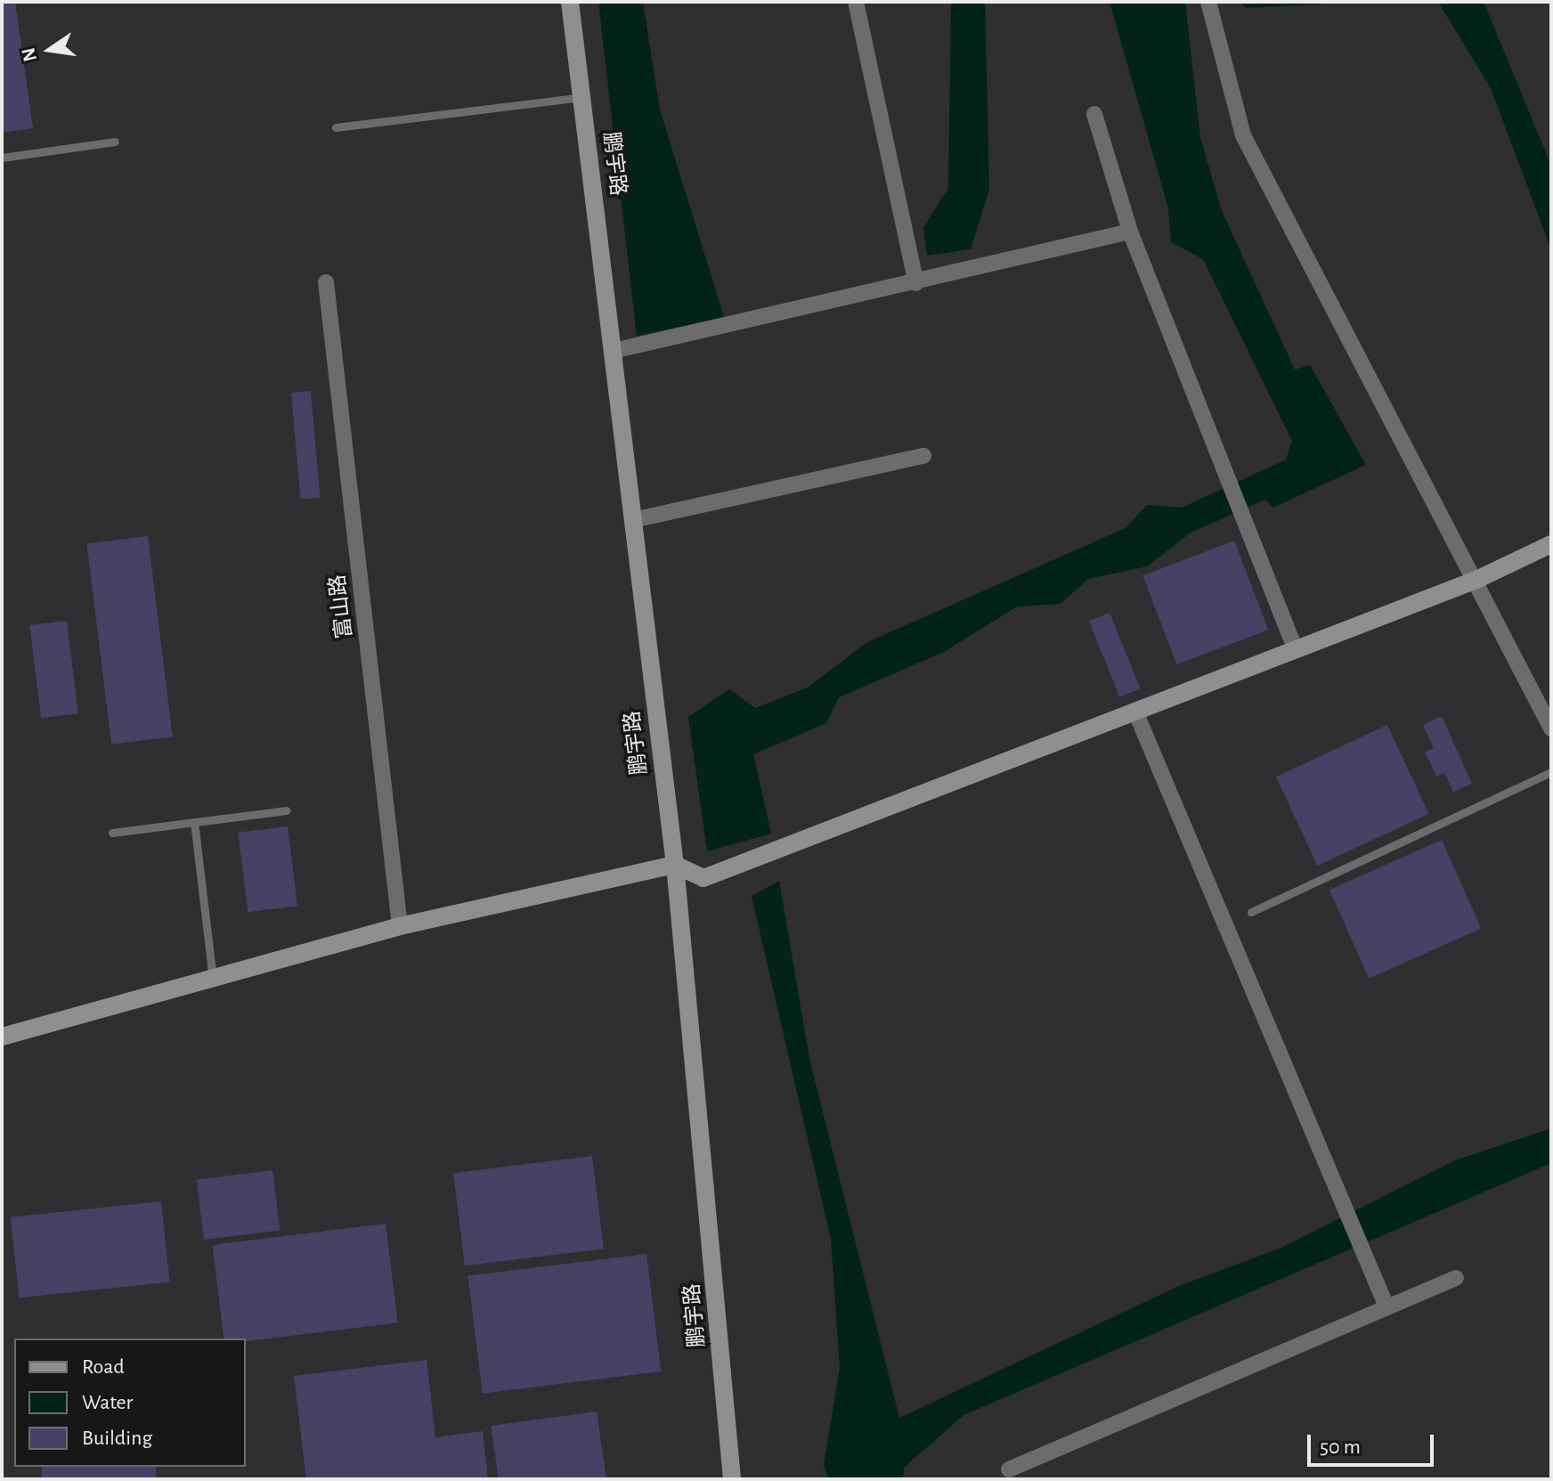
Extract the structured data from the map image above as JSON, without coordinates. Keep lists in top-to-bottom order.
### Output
{
  "streets": {
    "street": ["鹏宇路", "富山路"]
  },
  "legend": ["Road", "Water", "Building"],
  "scale_bar": "50 m",
  "north": "left"
}
